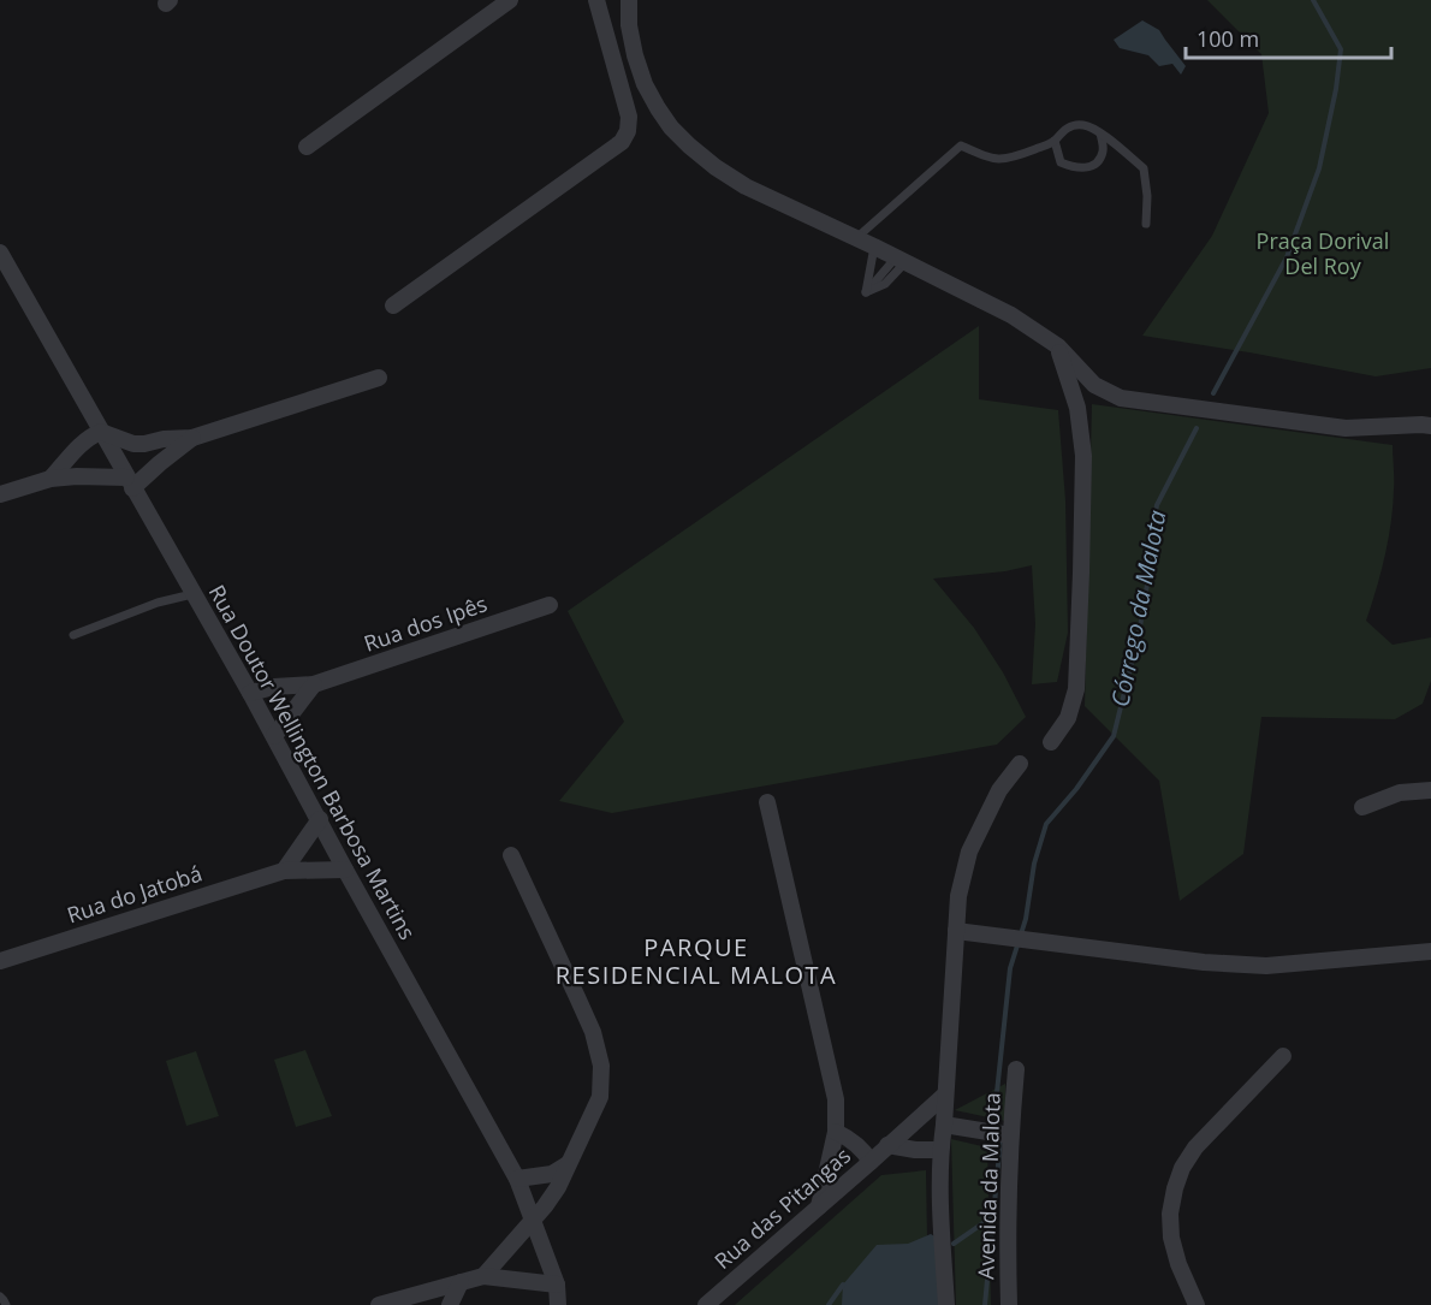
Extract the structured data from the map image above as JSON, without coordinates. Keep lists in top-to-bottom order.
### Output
{
  "streets": {
    "street": [
      "Rua dos Ipês",
      "Rua Doutor Wellington Barbosa Martins",
      "Rua do Jatobá",
      "Avenida da Malota",
      "Rua das Pitangas"
    ]
  },
  "crossings": [
    ["Rua dos Ipês", "Rua Doutor Wellington Barbosa Martins"],
    ["Rua Doutor Wellington Barbosa Martins", "Rua do Jatobá"]
  ],
  "districts": ["PARQUE RESIDENCIAL MALOTA"],
  "water": ["Córrego da Malota"],
  "parks": ["Praça Dorival Del Roy"],
  "scale_bar": "100 m"
}
